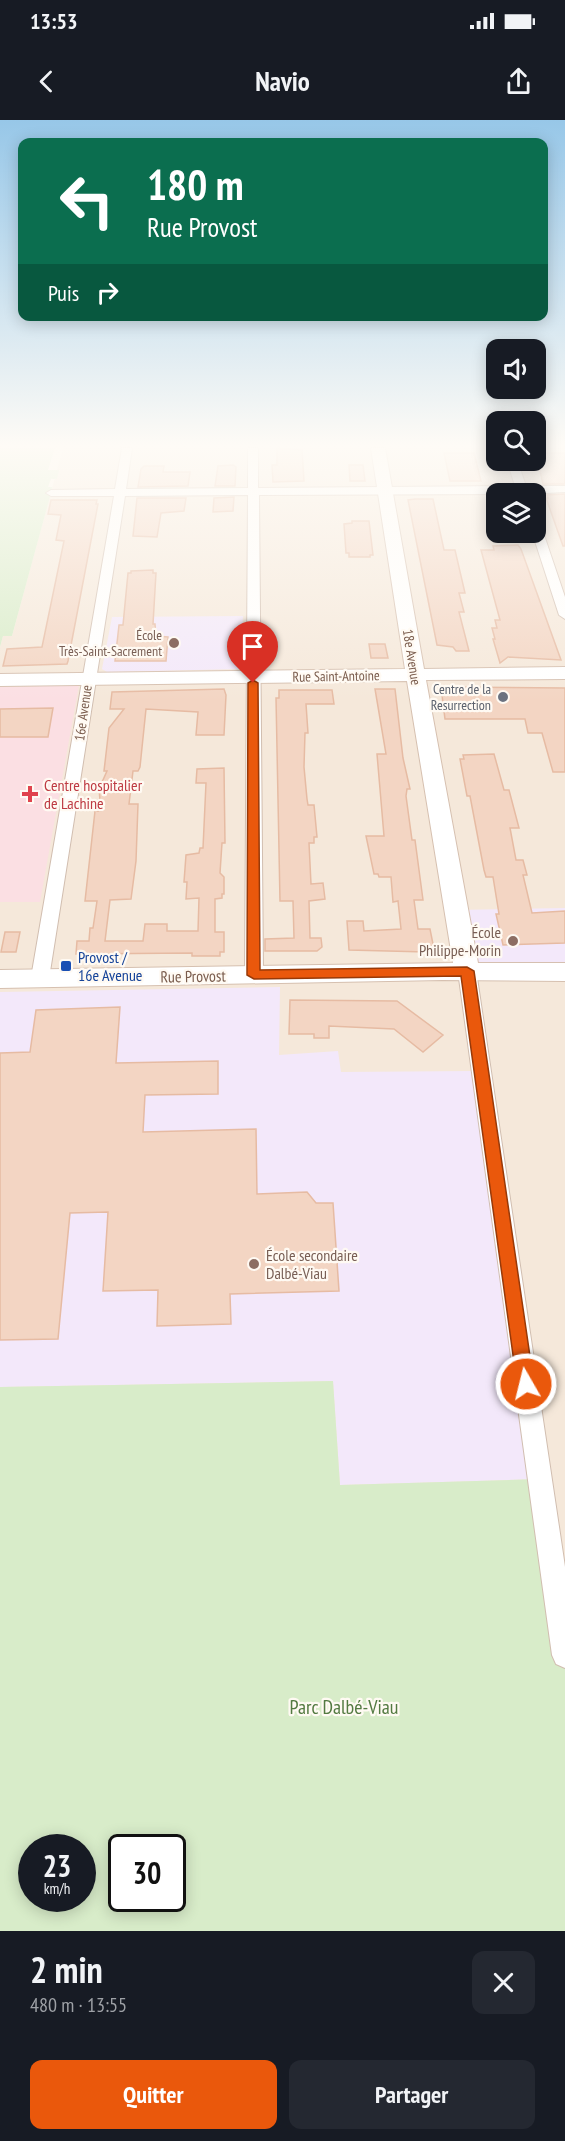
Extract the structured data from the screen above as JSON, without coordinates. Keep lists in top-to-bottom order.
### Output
{
  "streets": {
    "street": [
      "18e Avenue",
      "Rue Saint-Antoine",
      "16e Avenue",
      "Rue Provost"
    ]
  },
  "crossings": [
    ["18e Avenue", "Rue Saint-Antoine"],
    ["18e Avenue", "Rue Provost"],
    ["Rue Saint-Antoine", "16e Avenue"],
    ["16e Avenue", "Rue Provost"]
  ],
  "parks": ["Parc Dalbé-Viau"],
  "places": {
    "other": [
      "École Très-Saint-Sacrement",
      "Centre de la Resurrection",
      "École Philippe-Morin",
      "École secondaire Dalbé-Viau"
    ],
    "health": ["Centre hospitalier de Lachine"],
    "transit": ["Provost / 16e Avenue"]
  },
  "page": {
    "status": "13:53",
    "header": "Navio",
    "turn": ["180 m", "Rue Provost"],
    "then": "Puis",
    "speed": "23 km/h",
    "limit": "30",
    "heading": ["2 min", "480 m · 13:55"],
    "buttons": ["Quitter", "Partager"]
  }
}
